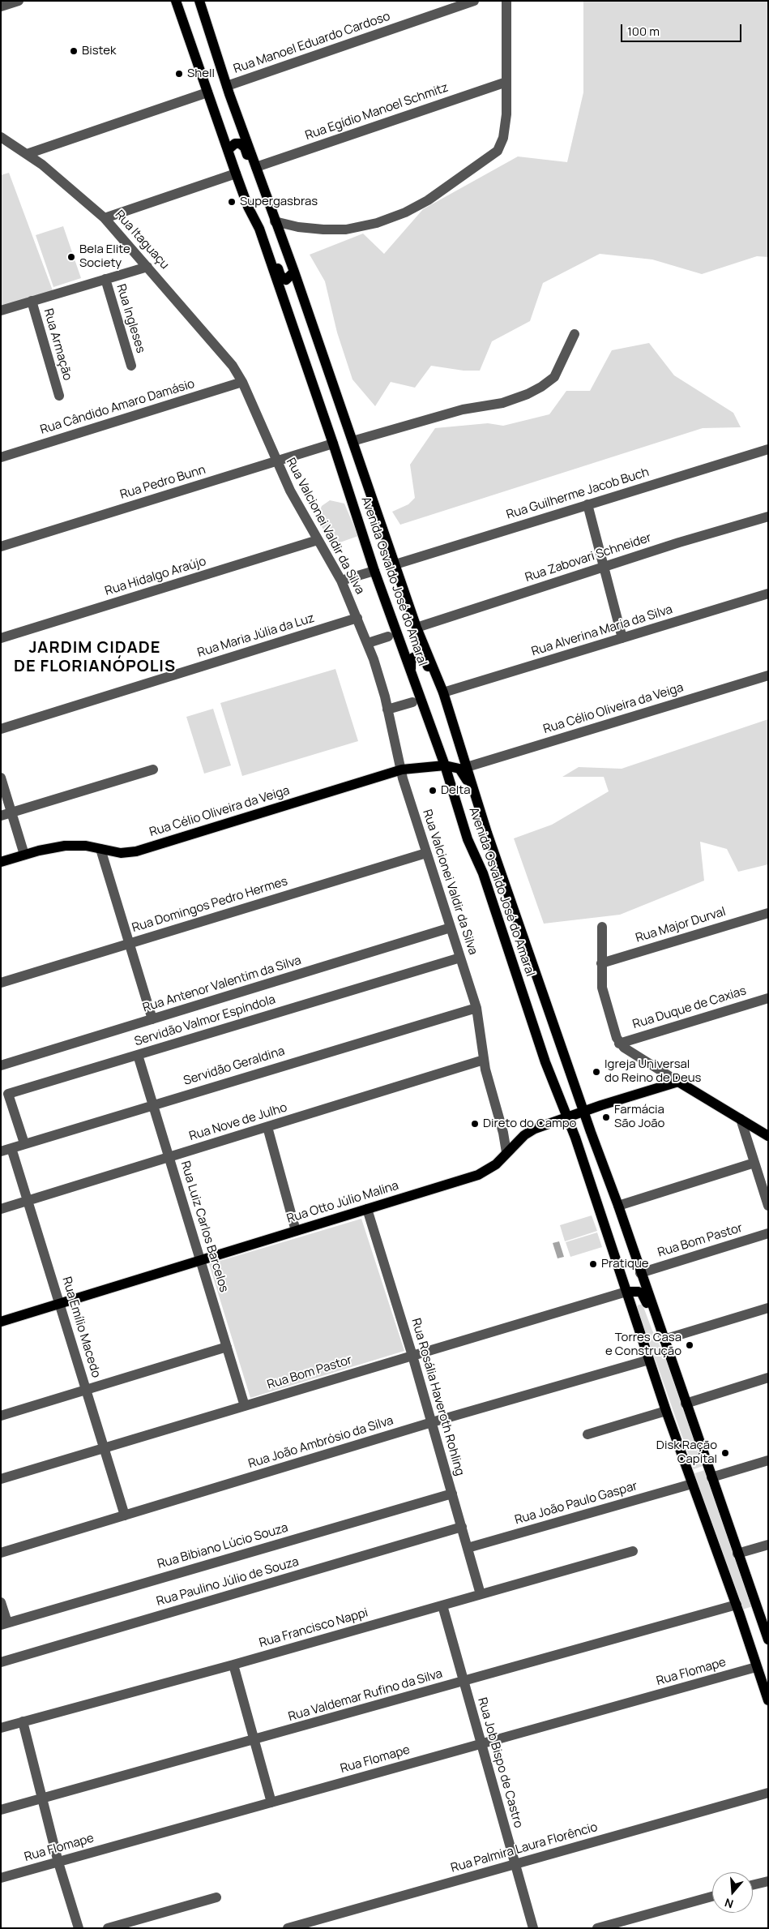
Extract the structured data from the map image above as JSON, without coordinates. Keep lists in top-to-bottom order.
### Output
{
  "streets": {
    "main road": ["Avenida Osvaldo José do Amaral", "Rua Célio Oliveira da Veiga", "Rua Otto Júlio Malina"],
    "street": [
      "Rua Manoel Eduardo Cardoso",
      "Rua Egídio Manoel Schmitz",
      "Rua Itaguaçu",
      "Rua Ingleses",
      "Rua Armação",
      "Rua Cândido Amaro Damásio",
      "Rua Pedro Bunn",
      "Rua Guilherme Jacob Buch",
      "Rua Valcionei Valdir da Silva",
      "Rua Zabovari Schneider",
      "Rua Hidalgo Araújo",
      "Rua Alverina Maria da Silva",
      "Rua Maria Júlia da Luz",
      "Rua Domingos Pedro Hermes",
      "Rua Major Durval",
      "Rua Antenor Valentim da Silva",
      "Rua Duque de Caxias",
      "Servidão Valmor Espíndola",
      "Servidão Geraldina",
      "Rua Nove de Julho",
      "Rua Luiz Carlos Barcelos",
      "Rua Bom Pastor",
      "Rua Emílio Macedo",
      "Rua Rosália Haveroth Rohling",
      "Rua João Ambrósio da Silva",
      "Rua João Paulo Gaspar",
      "Rua Bibiano Lúcio Souza",
      "Rua Paulino Júlio de Souza",
      "Rua Francisco Nappi",
      "Rua Flomape",
      "Rua Valdemar Rufino da Silva",
      "Rua Job Bispo de Castro",
      "Rua Palmira Laura Florêncio"
    ]
  },
  "crossings": [
    ["Rua Manoel Eduardo Cardoso", "Avenida Osvaldo José do Amaral"],
    ["Rua Egídio Manoel Schmitz", "Avenida Osvaldo José do Amaral"],
    ["Rua Itaguaçu", "Rua Cândido Amaro Damásio"],
    ["Rua Itaguaçu", "Rua Valcionei Valdir da Silva"],
    ["Rua Cândido Amaro Damásio", "Rua Valcionei Valdir da Silva"],
    ["Rua Pedro Bunn", "Rua Valcionei Valdir da Silva"],
    ["Rua Pedro Bunn", "Avenida Osvaldo José do Amaral"],
    ["Rua Guilherme Jacob Buch", "Avenida Osvaldo José do Amaral"],
    ["Rua Valcionei Valdir da Silva", "Rua Hidalgo Araújo"],
    ["Rua Valcionei Valdir da Silva", "Rua Maria Júlia da Luz"],
    ["Rua Valcionei Valdir da Silva", "Rua Célio Oliveira da Veiga"],
    ["Rua Valcionei Valdir da Silva", "Rua Domingos Pedro Hermes"],
    ["Rua Valcionei Valdir da Silva", "Rua Antenor Valentim da Silva"],
    ["Rua Valcionei Valdir da Silva", "Servidão Valmor Espíndola"],
    ["Rua Valcionei Valdir da Silva", "Servidão Geraldina"],
    ["Rua Valcionei Valdir da Silva", "Rua Nove de Julho"],
    ["Rua Valcionei Valdir da Silva", "Rua Otto Júlio Malina"],
    ["Rua Zabovari Schneider", "Avenida Osvaldo José do Amaral"],
    ["Avenida Osvaldo José do Amaral", "Rua Alverina Maria da Silva"],
    ["Avenida Osvaldo José do Amaral", "Rua Célio Oliveira da Veiga"],
    ["Avenida Osvaldo José do Amaral", "Rua Otto Júlio Malina"],
    ["Avenida Osvaldo José do Amaral", "Rua Bom Pastor"],
    ["Avenida Osvaldo José do Amaral", "Rua João Ambrósio da Silva"],
    ["Avenida Osvaldo José do Amaral", "Rua João Paulo Gaspar"],
    ["Avenida Osvaldo José do Amaral", "Rua Flomape"],
    ["Avenida Osvaldo José do Amaral", "Rua Valdemar Rufino da Silva"],
    ["Servidão Valmor Espíndola", "Servidão Geraldina"],
    ["Servidão Valmor Espíndola", "Rua Luiz Carlos Barcelos"],
    ["Servidão Geraldina", "Rua Luiz Carlos Barcelos"],
    ["Servidão Geraldina", "Rua Emílio Macedo"],
    ["Rua Nove de Julho", "Rua Luiz Carlos Barcelos"],
    ["Rua Nove de Julho", "Rua Emílio Macedo"],
    ["Rua Otto Júlio Malina", "Rua Luiz Carlos Barcelos"],
    ["Rua Otto Júlio Malina", "Rua Emílio Macedo"],
    ["Rua Otto Júlio Malina", "Rua Rosália Haveroth Rohling"],
    ["Rua Luiz Carlos Barcelos", "Rua Bom Pastor"],
    ["Rua Bom Pastor", "Rua Emílio Macedo"],
    ["Rua Bom Pastor", "Rua Rosália Haveroth Rohling"],
    ["Rua Emílio Macedo", "Rua João Ambrósio da Silva"],
    ["Rua Rosália Haveroth Rohling", "Rua João Ambrósio da Silva"],
    ["Rua Rosália Haveroth Rohling", "Rua João Paulo Gaspar"],
    ["Rua Rosália Haveroth Rohling", "Rua Bibiano Lúcio Souza"],
    ["Rua Rosália Haveroth Rohling", "Rua Paulino Júlio de Souza"],
    ["Rua Rosália Haveroth Rohling", "Rua Francisco Nappi"],
    ["Rua Francisco Nappi", "Rua Job Bispo de Castro"],
    ["Rua Flomape", "Rua Job Bispo de Castro"],
    ["Rua Valdemar Rufino da Silva", "Rua Job Bispo de Castro"],
    ["Rua Job Bispo de Castro", "Rua Palmira Laura Florêncio"]
  ],
  "districts": ["JARDIM CIDADE DE FLORIANÓPOLIS"],
  "places": [
    "Bistek",
    "Shell",
    "Supergasbras",
    "Bela Elite Society",
    "Delta",
    "Igreja Universal do Reino de Deus",
    "Farmácia São João",
    "Direto do Campo",
    "Pratique",
    "Torres Casa e Construção",
    "Disk Ração Capital"
  ],
  "scale_bar": "100 m",
  "north": "bottom"
}
